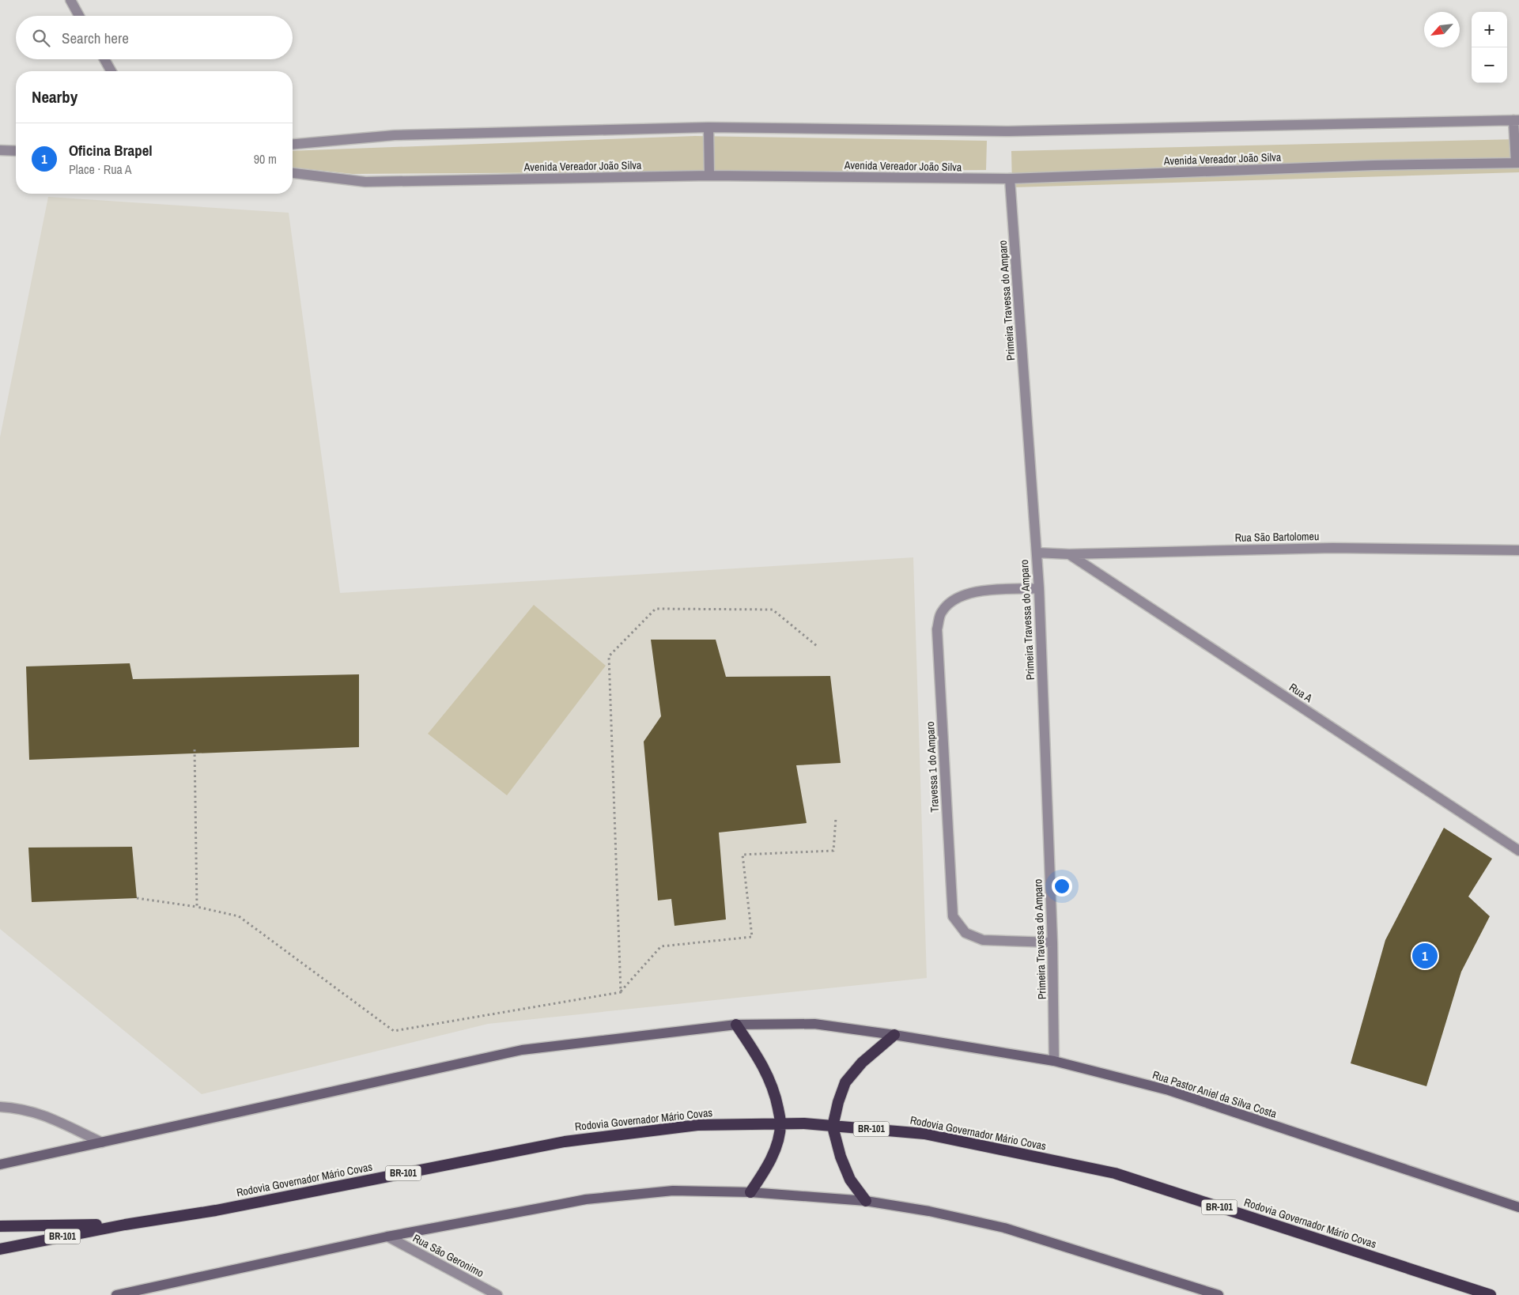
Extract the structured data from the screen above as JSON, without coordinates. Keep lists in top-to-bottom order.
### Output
{
  "streets": {
    "highway": ["Rodovia Governador Mário Covas", "BR-101"],
    "main road": ["Rua Pastor Aniel da Silva Costa"],
    "street": [
      "Avenida Vereador João Silva",
      "Primeira Travessa do Amparo",
      "Rua São Bartolomeu",
      "Rua A",
      "Travessa 1 do Amparo",
      "Rua São Geronimo"
    ]
  },
  "crossings": [
    ["Avenida Vereador João Silva", "Primeira Travessa do Amparo"],
    ["Primeira Travessa do Amparo", "Rua São Bartolomeu"],
    ["Primeira Travessa do Amparo", "Travessa 1 do Amparo"],
    ["Primeira Travessa do Amparo", "Rua Pastor Aniel da Silva Costa"],
    ["Rua São Bartolomeu", "Rua A"]
  ],
  "north": "bottom left",
  "page": {
    "map_buttons": ["+", "−"],
    "search": "Search here",
    "heading": "Nearby",
    "list": [
      {
        "mark": "1",
        "name": "Oficina Brapel",
        "note": "Place · Rua A",
        "value": "90 m"
      }
    ],
    "pins": "1"
  }
}
